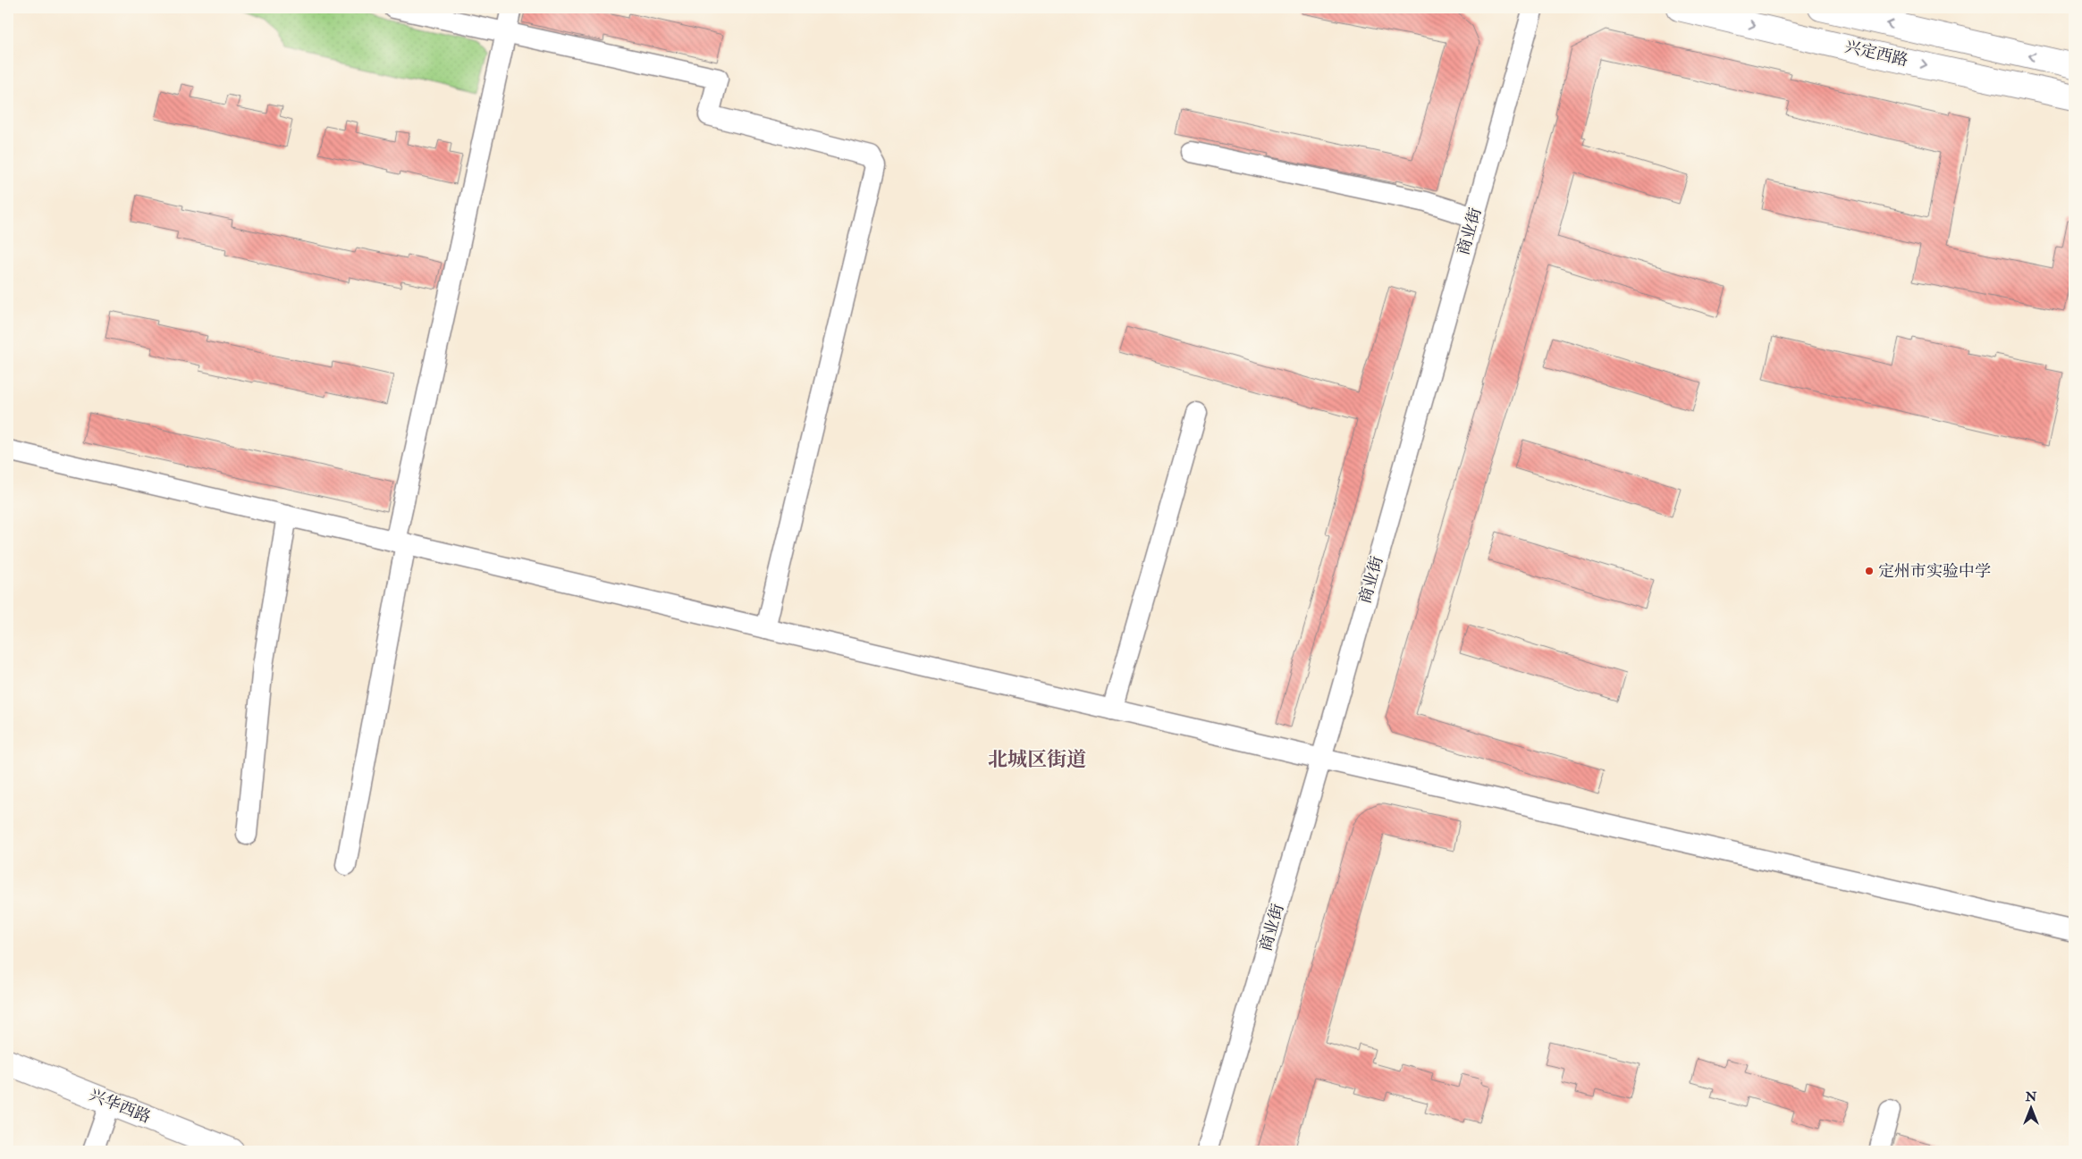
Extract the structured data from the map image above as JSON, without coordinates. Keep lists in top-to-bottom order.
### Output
{
  "streets": {
    "main road": ["兴定西路", "兴华西路"],
    "street": ["商业街"]
  },
  "districts": ["北城区街道"],
  "places": ["定州市实验中学"],
  "north": "top"
}
